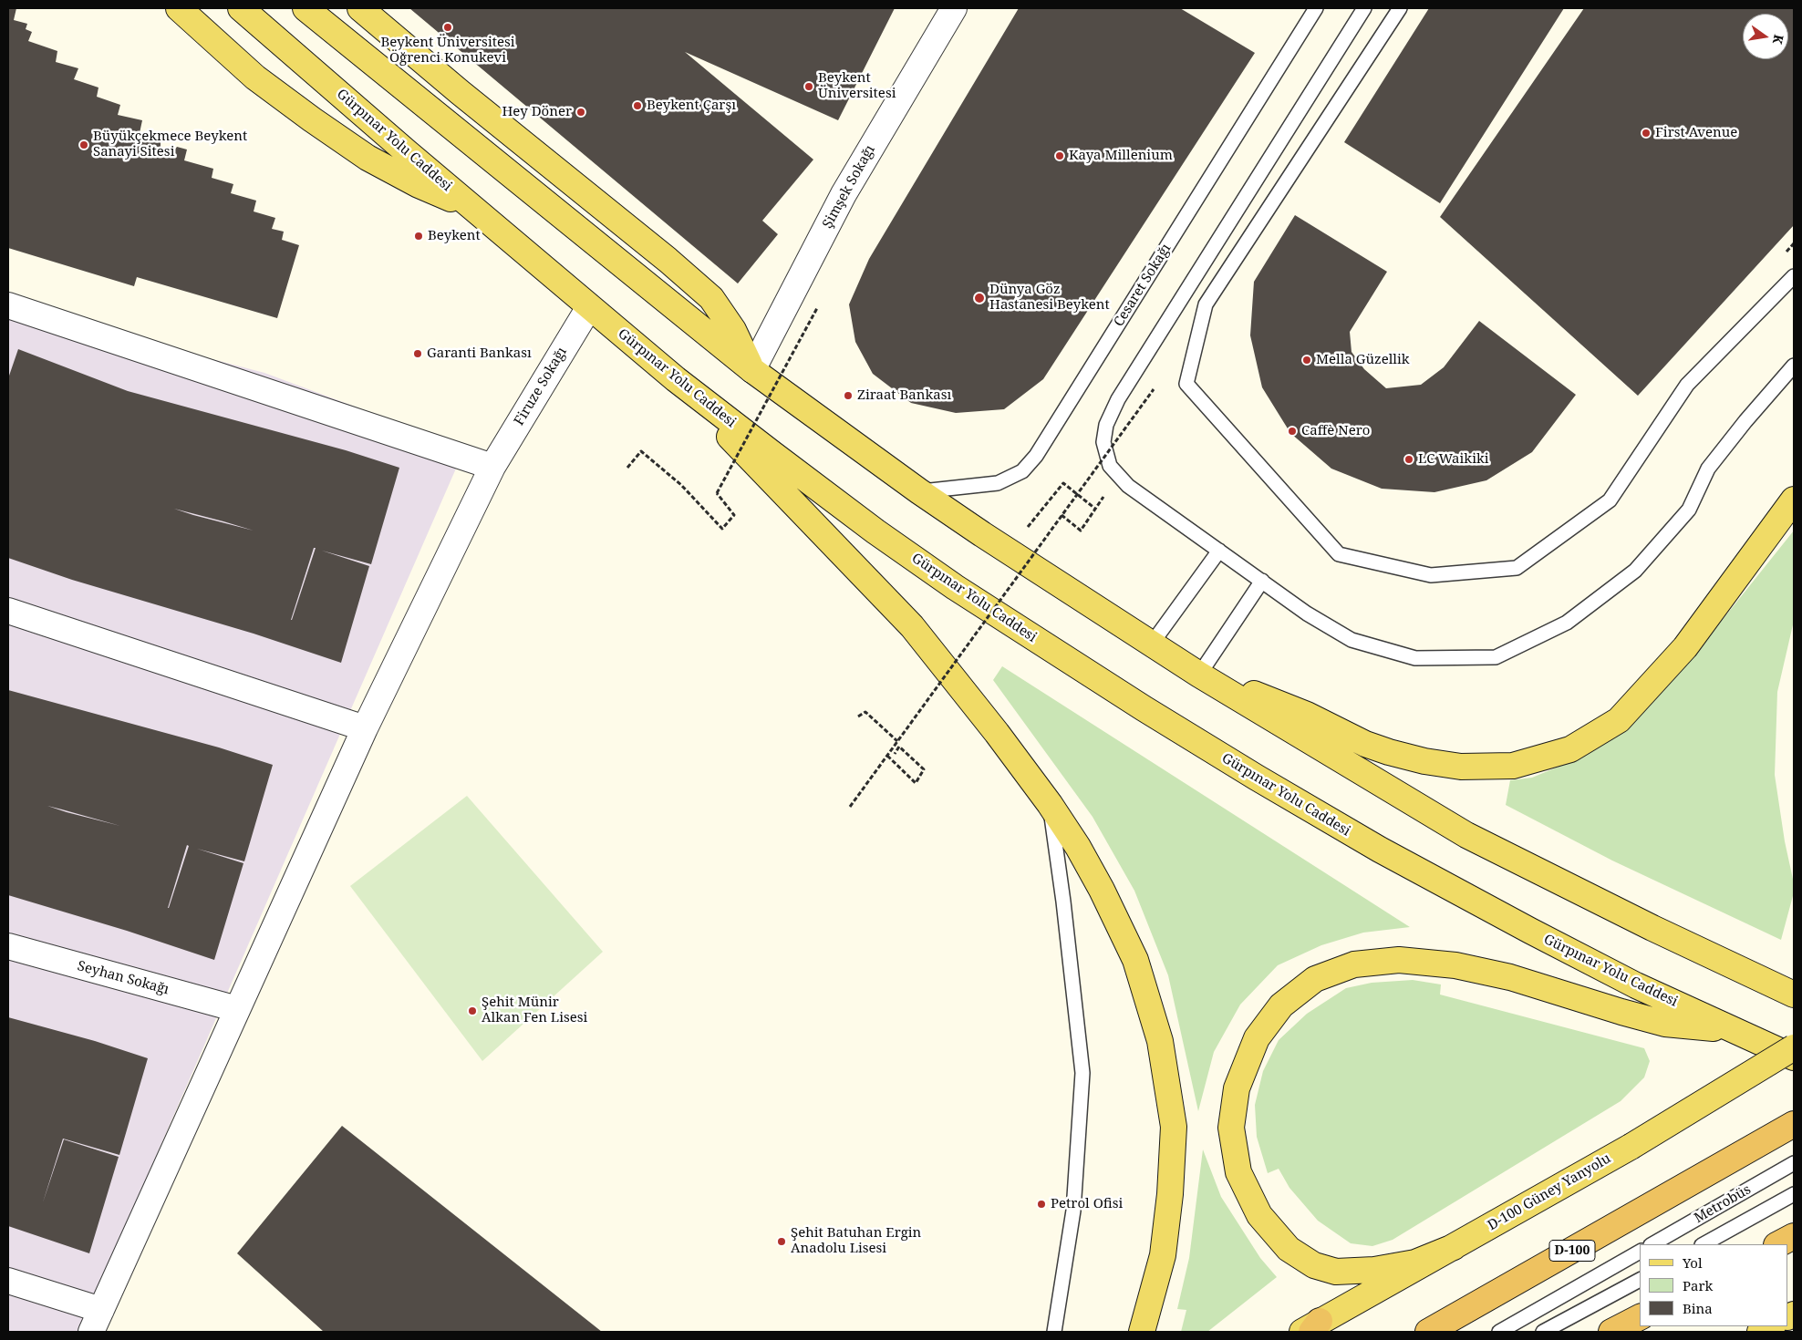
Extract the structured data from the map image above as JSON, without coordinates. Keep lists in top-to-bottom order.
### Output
{
  "streets": {
    "highway": ["D-100"],
    "main road": ["Gürpınar Yolu Caddesi", "D-100 Güney Yanyolu"],
    "street": ["Şimşek Sokağı", "Firuze Sokağı", "Seyhan Sokağı"],
    "lane": ["Cesaret Sokağı", "Metrobüs"]
  },
  "crossings": [
    ["Gürpınar Yolu Caddesi", "Firuze Sokağı"],
    ["Firuze Sokağı", "Seyhan Sokağı"]
  ],
  "places": [
    "Beykent Üniversitesi Öğrenci Konukevi",
    "Beykent Üniversitesi",
    "Beykent Çarşı",
    "Hey Döner",
    "First Avenue",
    "Büyükçekmece Beykent Sanayi Sitesi",
    "Kaya Millenium",
    "Beykent",
    "Dünya Göz Hastanesi Beykent",
    "Garanti Bankası",
    "Mella Güzellik",
    "Ziraat Bankası",
    "Caffè Nero",
    "LC Waikiki",
    "Şehit Münir Alkan Fen Lisesi",
    "Petrol Ofisi",
    "Şehit Batuhan Ergin Anadolu Lisesi"
  ],
  "legend": ["Yol", "Park", "Bina"],
  "north": "right"
}
